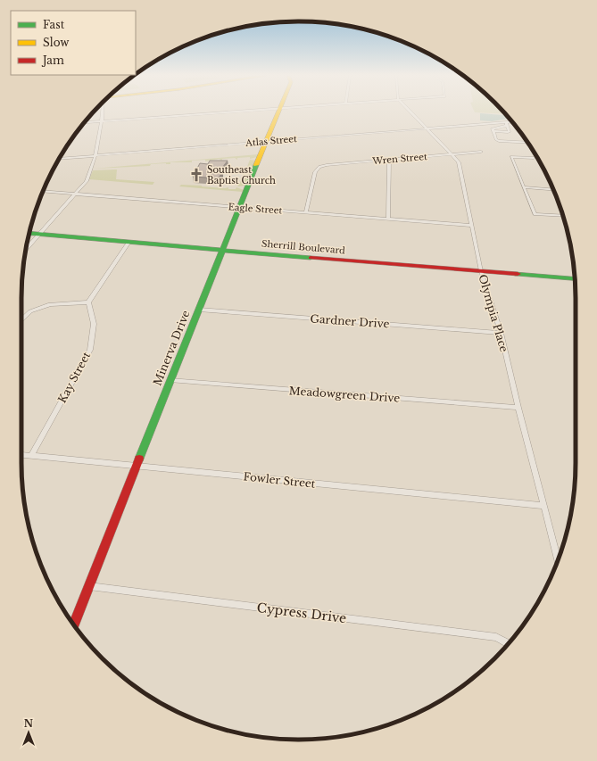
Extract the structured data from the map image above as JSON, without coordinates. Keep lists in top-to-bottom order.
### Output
{
  "streets": {
    "street": [
      "Atlas Street",
      "Wren Street",
      "Eagle Street",
      "Sherrill Boulevard",
      "Olympia Place",
      "Gardner Drive",
      "Minerva Drive",
      "Kay Street",
      "Meadowgreen Drive",
      "Fowler Street",
      "Cypress Drive"
    ]
  },
  "crossings": [
    ["Atlas Street", "Olympia Place"],
    ["Atlas Street", "Minerva Drive"],
    ["Wren Street", "Eagle Street"],
    ["Wren Street", "Olympia Place"],
    ["Eagle Street", "Olympia Place"],
    ["Eagle Street", "Minerva Drive"],
    ["Sherrill Boulevard", "Olympia Place"],
    ["Sherrill Boulevard", "Minerva Drive"],
    ["Olympia Place", "Gardner Drive"],
    ["Olympia Place", "Meadowgreen Drive"],
    ["Olympia Place", "Fowler Street"],
    ["Gardner Drive", "Minerva Drive"],
    ["Minerva Drive", "Meadowgreen Drive"],
    ["Minerva Drive", "Fowler Street"],
    ["Minerva Drive", "Cypress Drive"],
    ["Kay Street", "Fowler Street"]
  ],
  "places": {
    "church": ["Southeast Baptist Church"]
  },
  "legend": ["Fast", "Slow", "Jam"],
  "north": "top"
}
